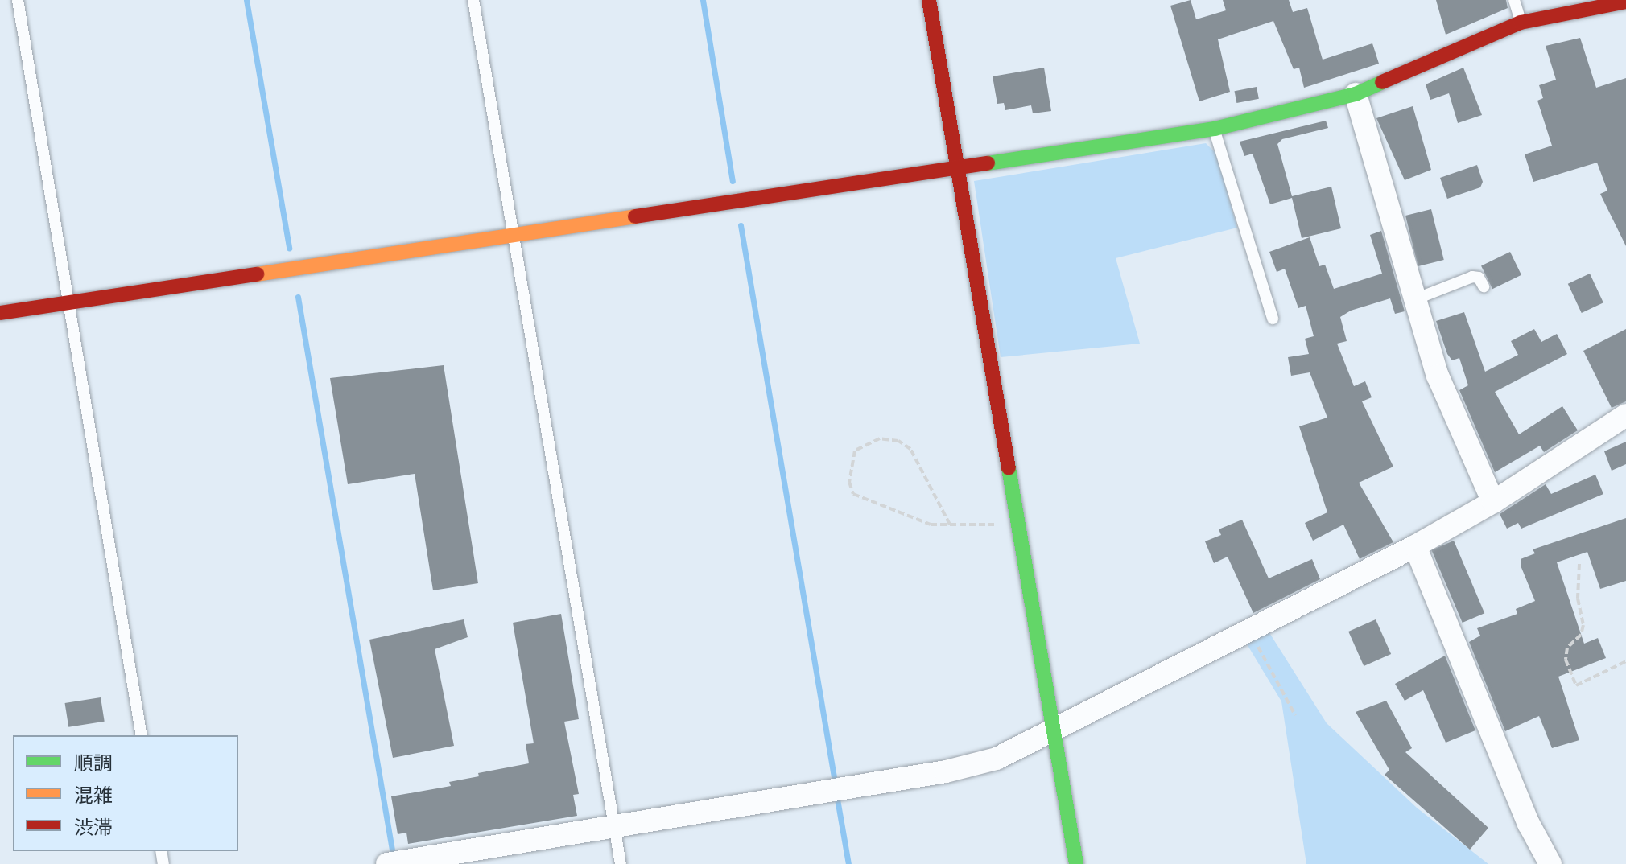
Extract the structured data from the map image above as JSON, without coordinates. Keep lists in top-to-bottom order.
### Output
{
  "legend": ["順調", "混雑", "渋滞"]
}
